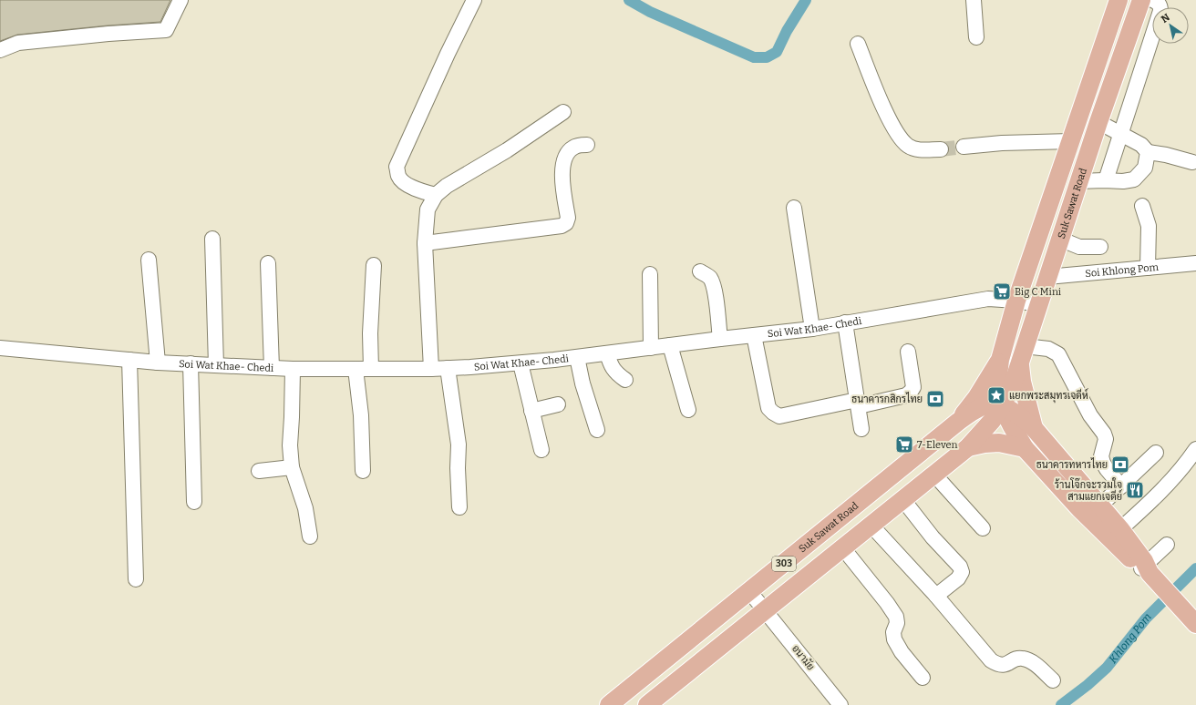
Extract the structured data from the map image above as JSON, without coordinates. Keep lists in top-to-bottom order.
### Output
{
  "streets": {
    "main road": ["Suk Sawat Road", "303"],
    "street": ["Soi Khlong Pom", "Soi Wat Khae- Chedi", "อนามัย"]
  },
  "crossings": [
    ["Suk Sawat Road", "Soi Khlong Pom"],
    ["Suk Sawat Road", "Soi Wat Khae- Chedi"],
    ["Suk Sawat Road", "อนามัย"]
  ],
  "water": ["Khlong Pom"],
  "places": {
    "supermarket": ["Big C Mini", "7-Eleven"],
    "place": ["แยกพระสมุทรเจดีห์"],
    "bank": ["ธนาคารกสิกรไทย", "ธนาคารทหารไทย"],
    "restaurant": ["ร้านโจ๊กจะรวมใจ สามแยกเจดีย์"]
  },
  "north": "top left"
}
